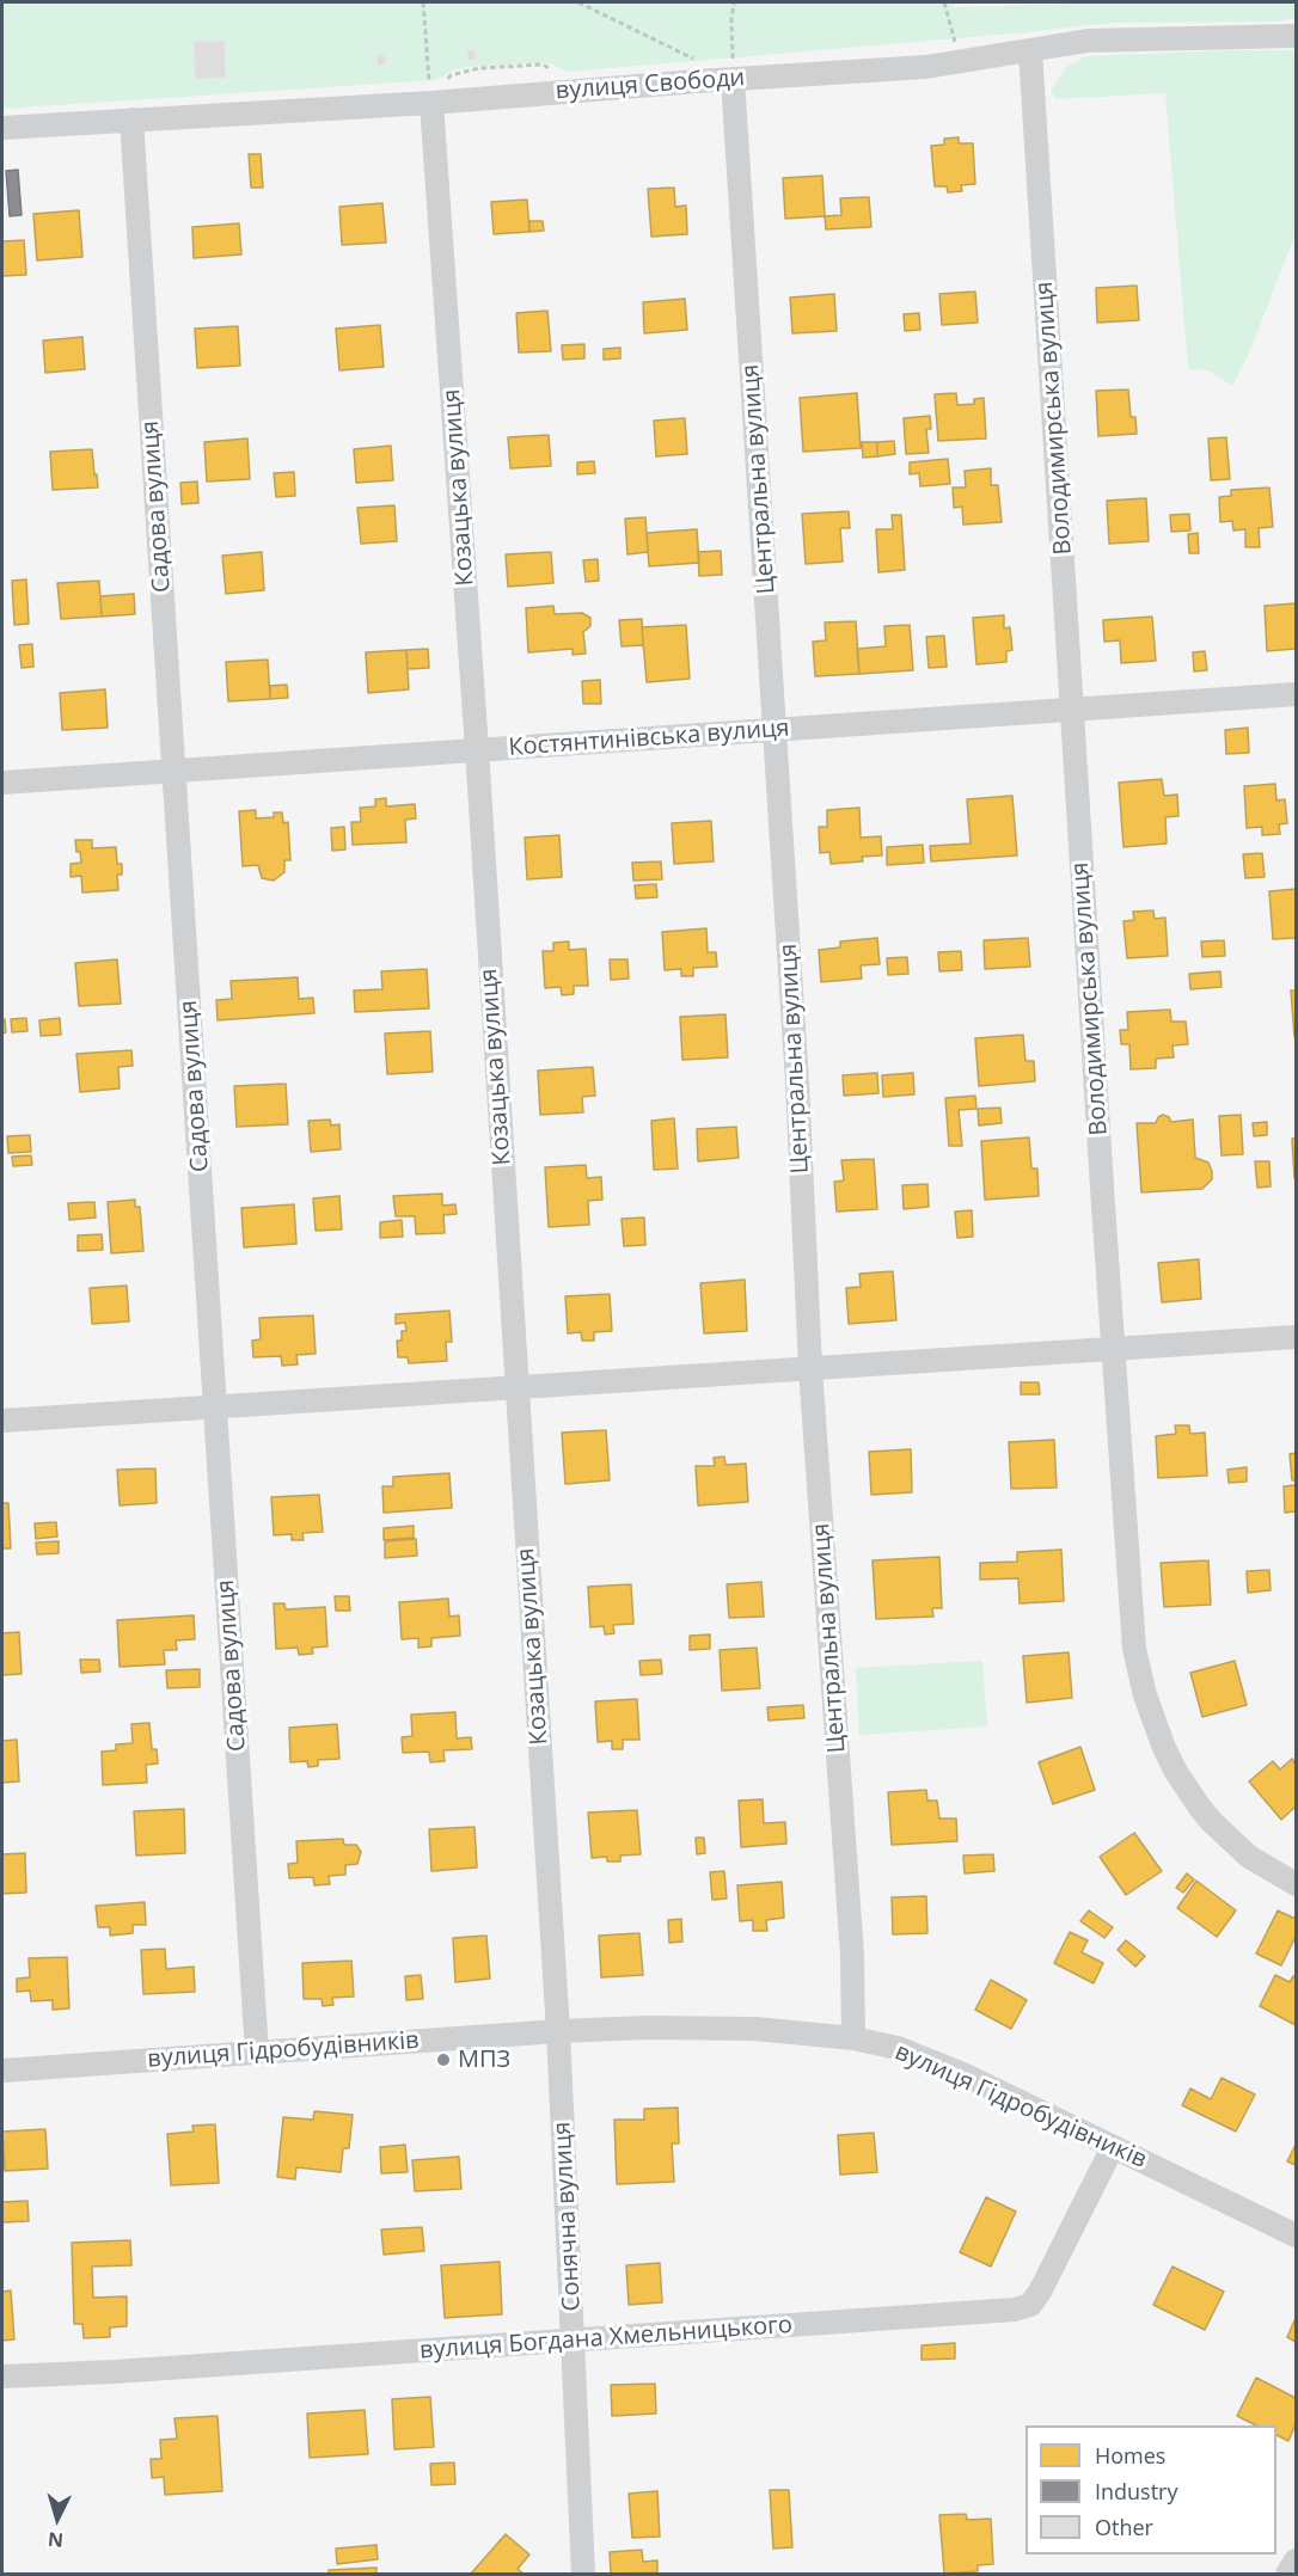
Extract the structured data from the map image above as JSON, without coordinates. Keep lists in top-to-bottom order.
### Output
{
  "streets": {
    "street": [
      "вулиця Свободи",
      "Володимирська вулиця",
      "Центральна вулиця",
      "Козацька вулиця",
      "Садова вулиця",
      "Костянтинівська вулиця",
      "вулиця Гідробудівників",
      "Сонячна вулиця",
      "вулиця Богдана Хмельницького"
    ]
  },
  "crossings": [
    ["вулиця Свободи", "Володимирська вулиця"],
    ["вулиця Свободи", "Центральна вулиця"],
    ["вулиця Свободи", "Козацька вулиця"],
    ["вулиця Свободи", "Садова вулиця"],
    ["Володимирська вулиця", "Костянтинівська вулиця"],
    ["Центральна вулиця", "Костянтинівська вулиця"],
    ["Центральна вулиця", "вулиця Гідробудівників"],
    ["Козацька вулиця", "Костянтинівська вулиця"],
    ["Козацька вулиця", "вулиця Гідробудівників"],
    ["Козацька вулиця", "Сонячна вулиця"],
    ["Садова вулиця", "Костянтинівська вулиця"],
    ["Садова вулиця", "вулиця Гідробудівників"],
    ["вулиця Гідробудівників", "Сонячна вулиця"],
    ["вулиця Гідробудівників", "вулиця Богдана Хмельницького"],
    ["Сонячна вулиця", "вулиця Богдана Хмельницького"]
  ],
  "places": ["МПЗ"],
  "legend": ["Homes", "Industry", "Other"],
  "north": "bottom"
}
